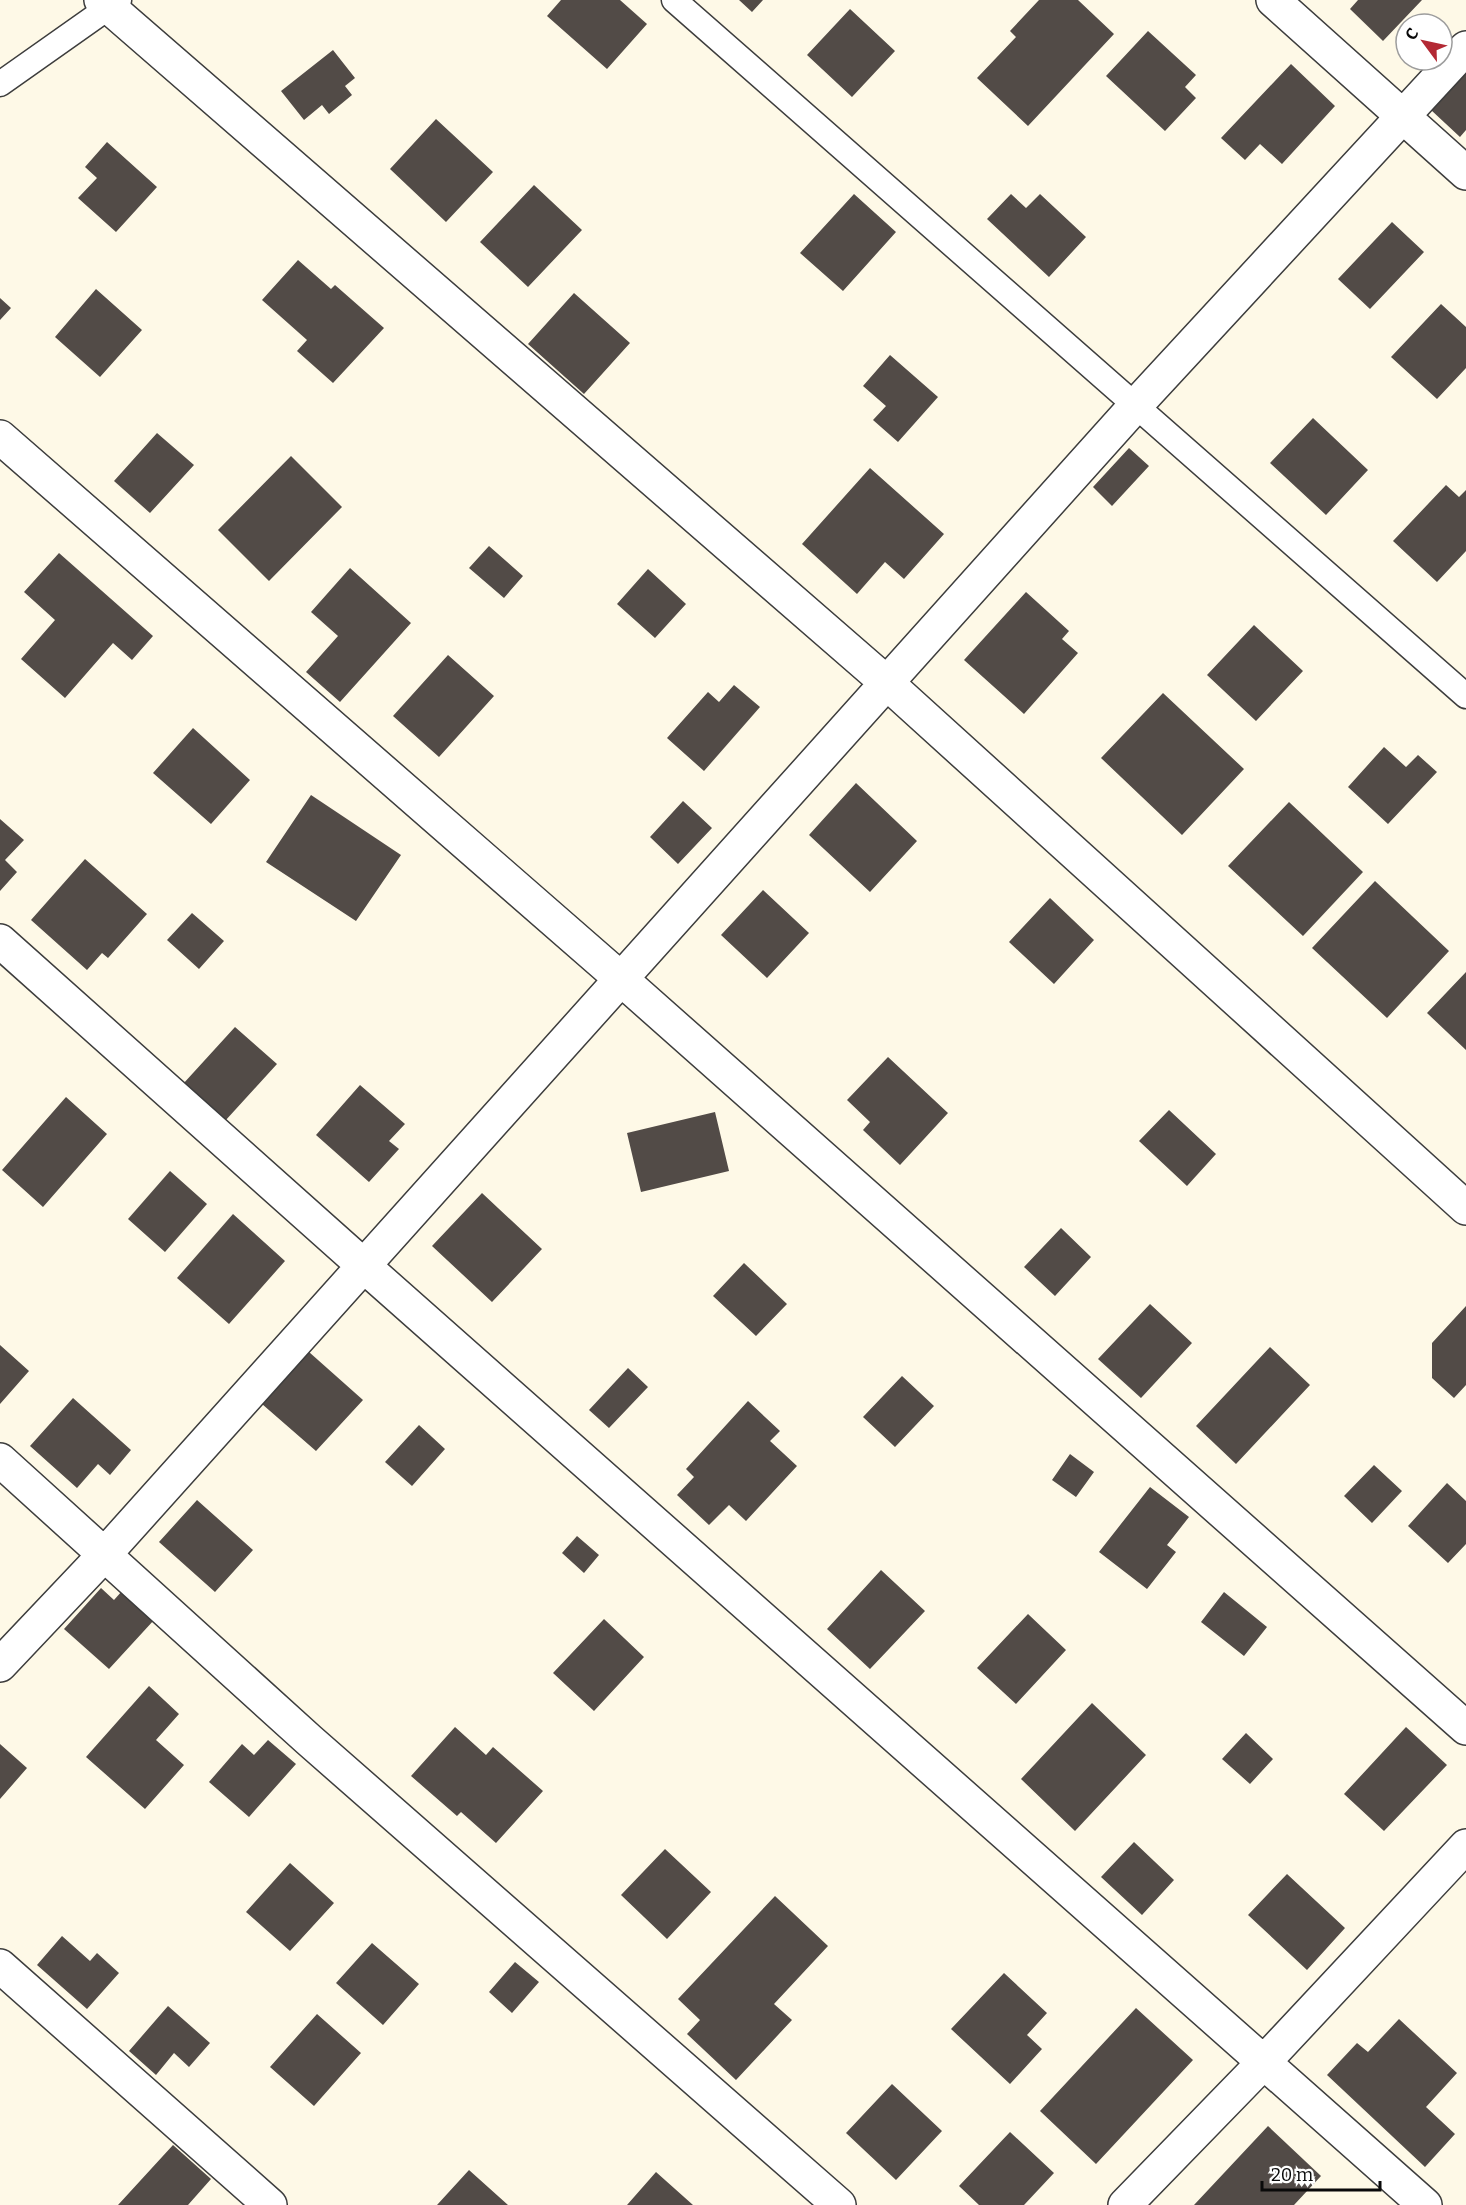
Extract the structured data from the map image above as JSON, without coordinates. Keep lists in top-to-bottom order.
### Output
{
  "scale_bar": "20 m",
  "north": "top left"
}
